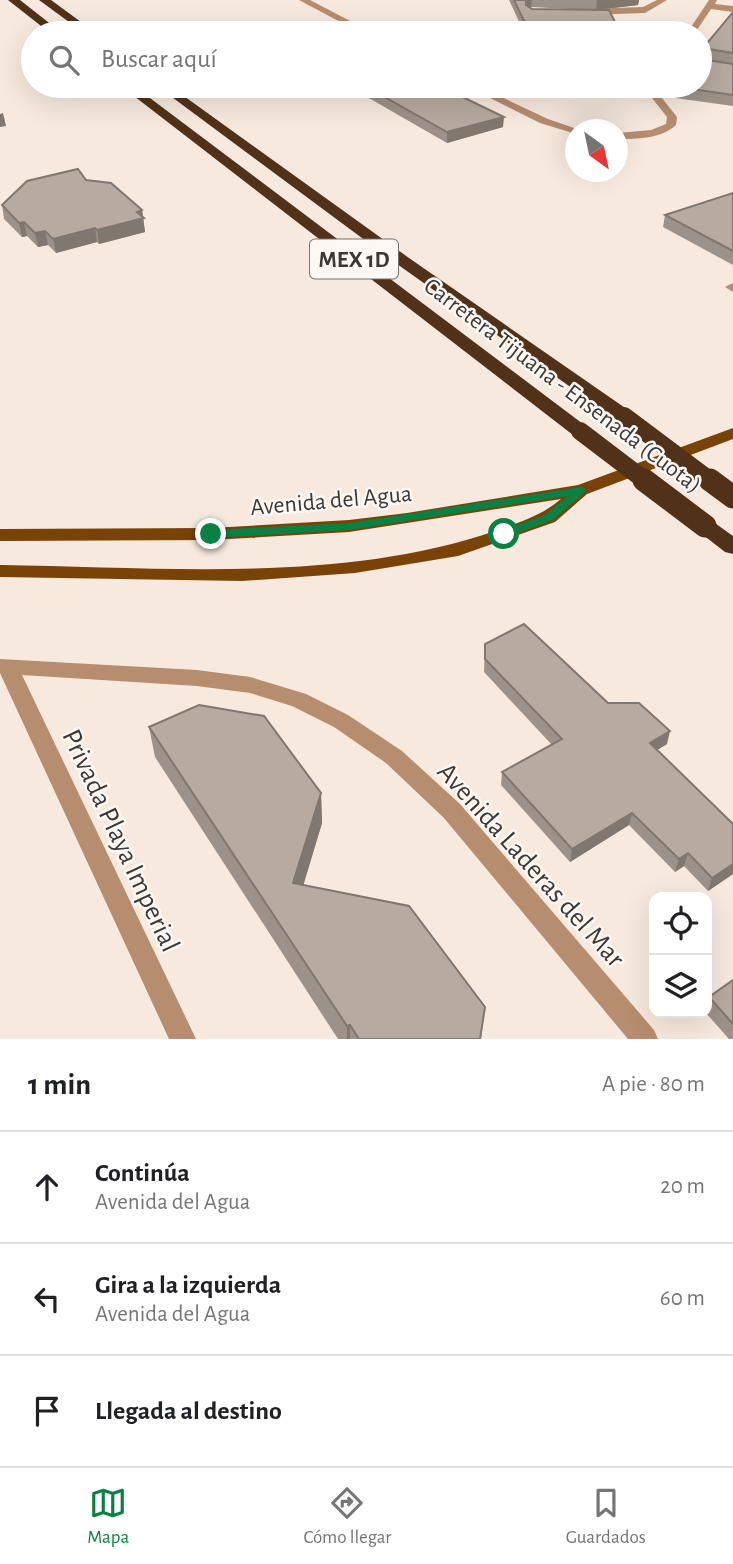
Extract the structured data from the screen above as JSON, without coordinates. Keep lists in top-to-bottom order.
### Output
{
  "streets": {
    "highway": ["MEX 1D", "Carretera Tijuana - Ensenada (Cuota)"],
    "main road": ["Avenida del Agua"],
    "street": ["Privada Playa Imperial", "Avenida Laderas del Mar"]
  },
  "crossings": [
    ["Privada Playa Imperial", "Avenida Laderas del Mar"]
  ],
  "north": "bottom right",
  "page": {
    "search": "Buscar aquí",
    "heading": ["1 min", "A pie · 80 m"],
    "list": [
      ["Continúa", "Avenida del Agua", "20 m"],
      ["Gira a la izquierda", "Avenida del Agua", "60 m"],
      "Llegada al destino"
    ],
    "nav": ["Mapa", "Cómo llegar", "Guardados"]
  }
}
